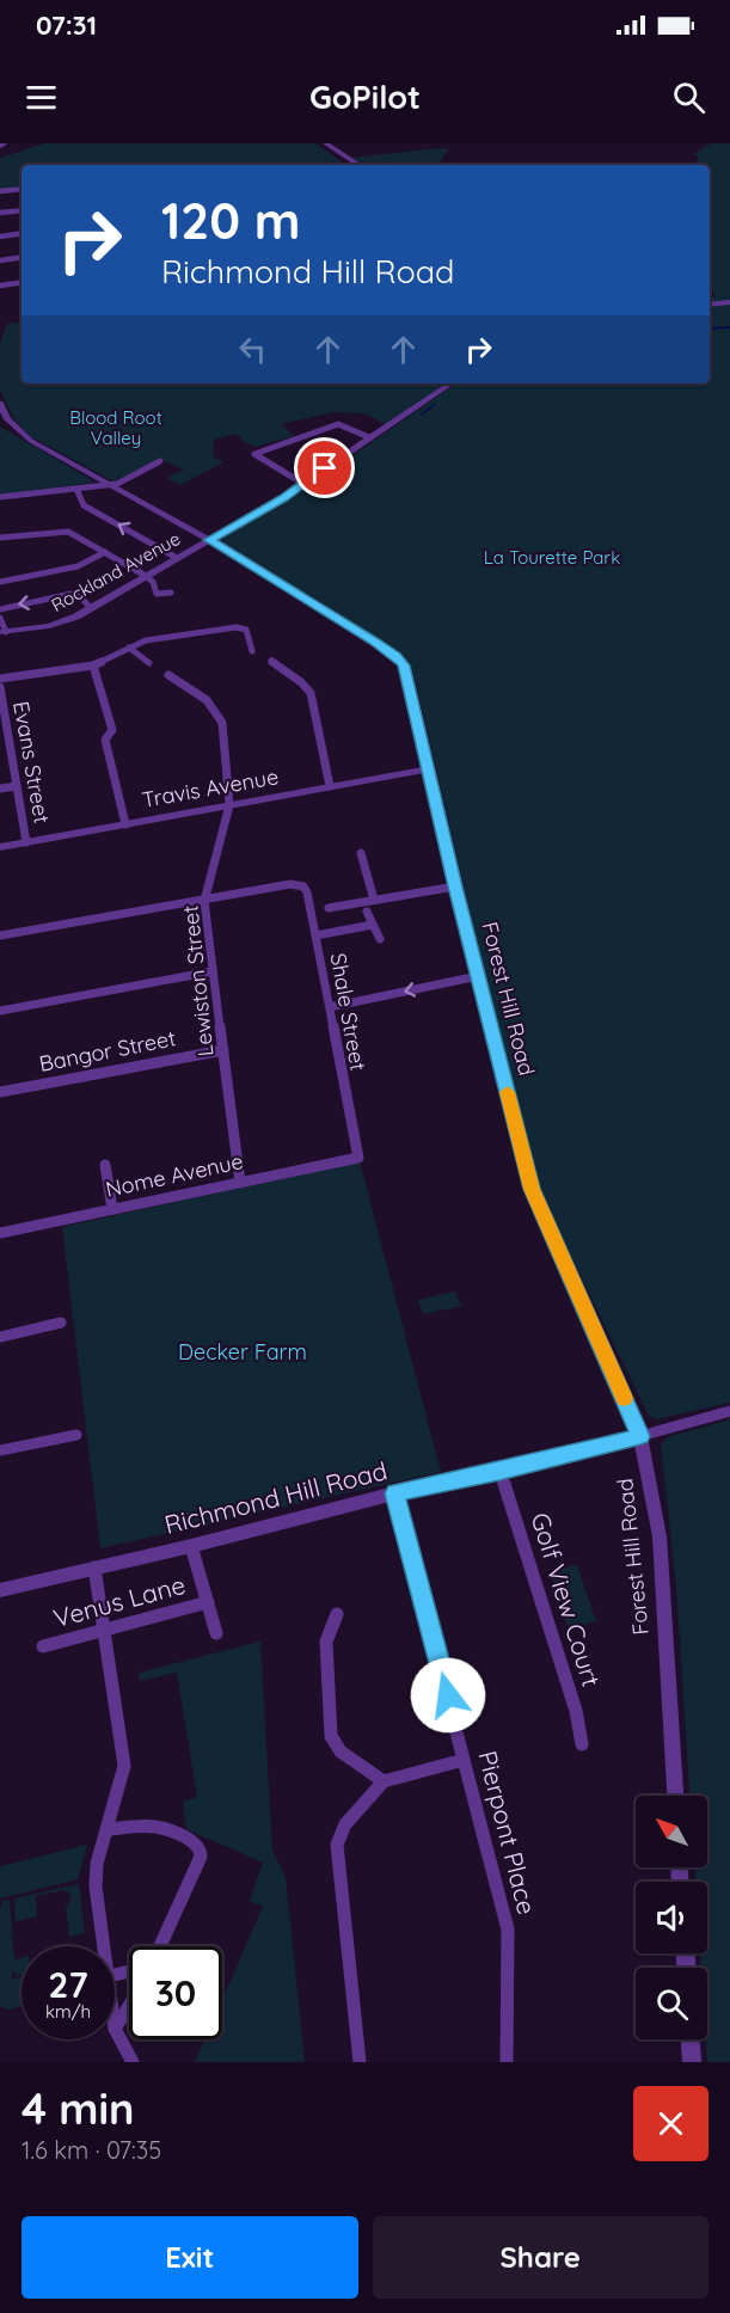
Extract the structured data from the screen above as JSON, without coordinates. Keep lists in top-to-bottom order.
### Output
{
  "streets": {
    "street": [
      "Rockland Avenue",
      "Evans Street",
      "Travis Avenue",
      "Lewiston Street",
      "Forest Hill Road",
      "Shale Street",
      "Bangor Street",
      "Nome Avenue",
      "Richmond Hill Road",
      "Golf View Court",
      "Venus Lane",
      "Pierpont Place"
    ]
  },
  "crossings": [
    ["Rockland Avenue", "Forest Hill Road"],
    ["Evans Street", "Travis Avenue"],
    ["Travis Avenue", "Lewiston Street"],
    ["Travis Avenue", "Forest Hill Road"],
    ["Lewiston Street", "Shale Street"],
    ["Lewiston Street", "Bangor Street"],
    ["Lewiston Street", "Nome Avenue"],
    ["Forest Hill Road", "Richmond Hill Road"],
    ["Shale Street", "Nome Avenue"],
    ["Richmond Hill Road", "Golf View Court"],
    ["Richmond Hill Road", "Venus Lane"],
    ["Richmond Hill Road", "Pierpont Place"]
  ],
  "parks": ["Blood Root Valley", "La Tourette Park", "Decker Farm"],
  "north": "top left",
  "page": {
    "status": "07:31",
    "header": "GoPilot",
    "turn": ["120 m", "Richmond Hill Road"],
    "speed": "27 km/h",
    "limit": "30",
    "heading": ["4 min", "1.6 km · 07:35"],
    "buttons": ["Exit", "Share"]
  }
}
